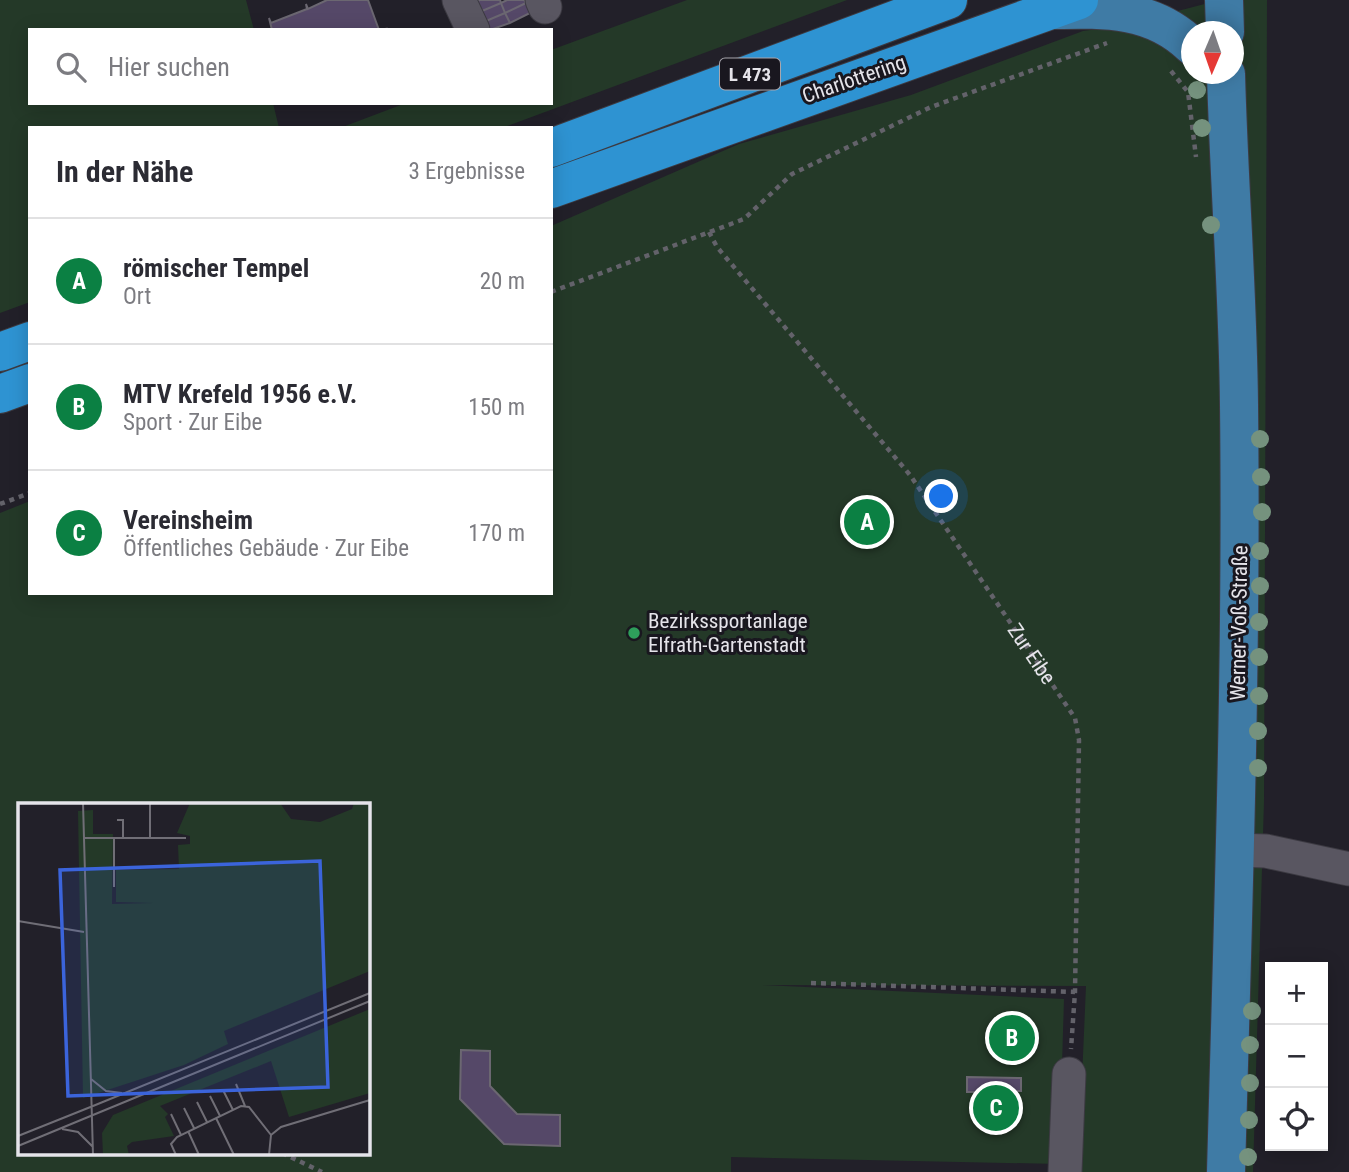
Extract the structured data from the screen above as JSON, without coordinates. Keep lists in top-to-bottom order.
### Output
{
  "streets": {
    "highway": ["L 473", "Charlottering"],
    "main road": ["Werner-Voß-Straße"],
    "path": ["Zur Eibe"]
  },
  "crossings": [
    ["L 473", "Charlottering"]
  ],
  "places": ["Bezirkssportanlage Elfrath-Gartenstadt"],
  "north": "bottom",
  "page": {
    "search": "Hier suchen",
    "heading": ["In der Nähe", "3 Ergebnisse"],
    "list": [
      {
        "mark": "A",
        "name": "römischer Tempel",
        "note": "Ort",
        "value": "20 m"
      },
      {
        "mark": "B",
        "name": "MTV Krefeld 1956 e.V.",
        "note": "Sport · Zur Eibe",
        "value": "150 m"
      },
      {
        "mark": "C",
        "name": "Vereinsheim",
        "note": "Öffentliches Gebäude · Zur Eibe",
        "value": "170 m"
      }
    ],
    "pins": ["A", "B", "C"],
    "map_buttons": ["+", "−"]
  }
}
